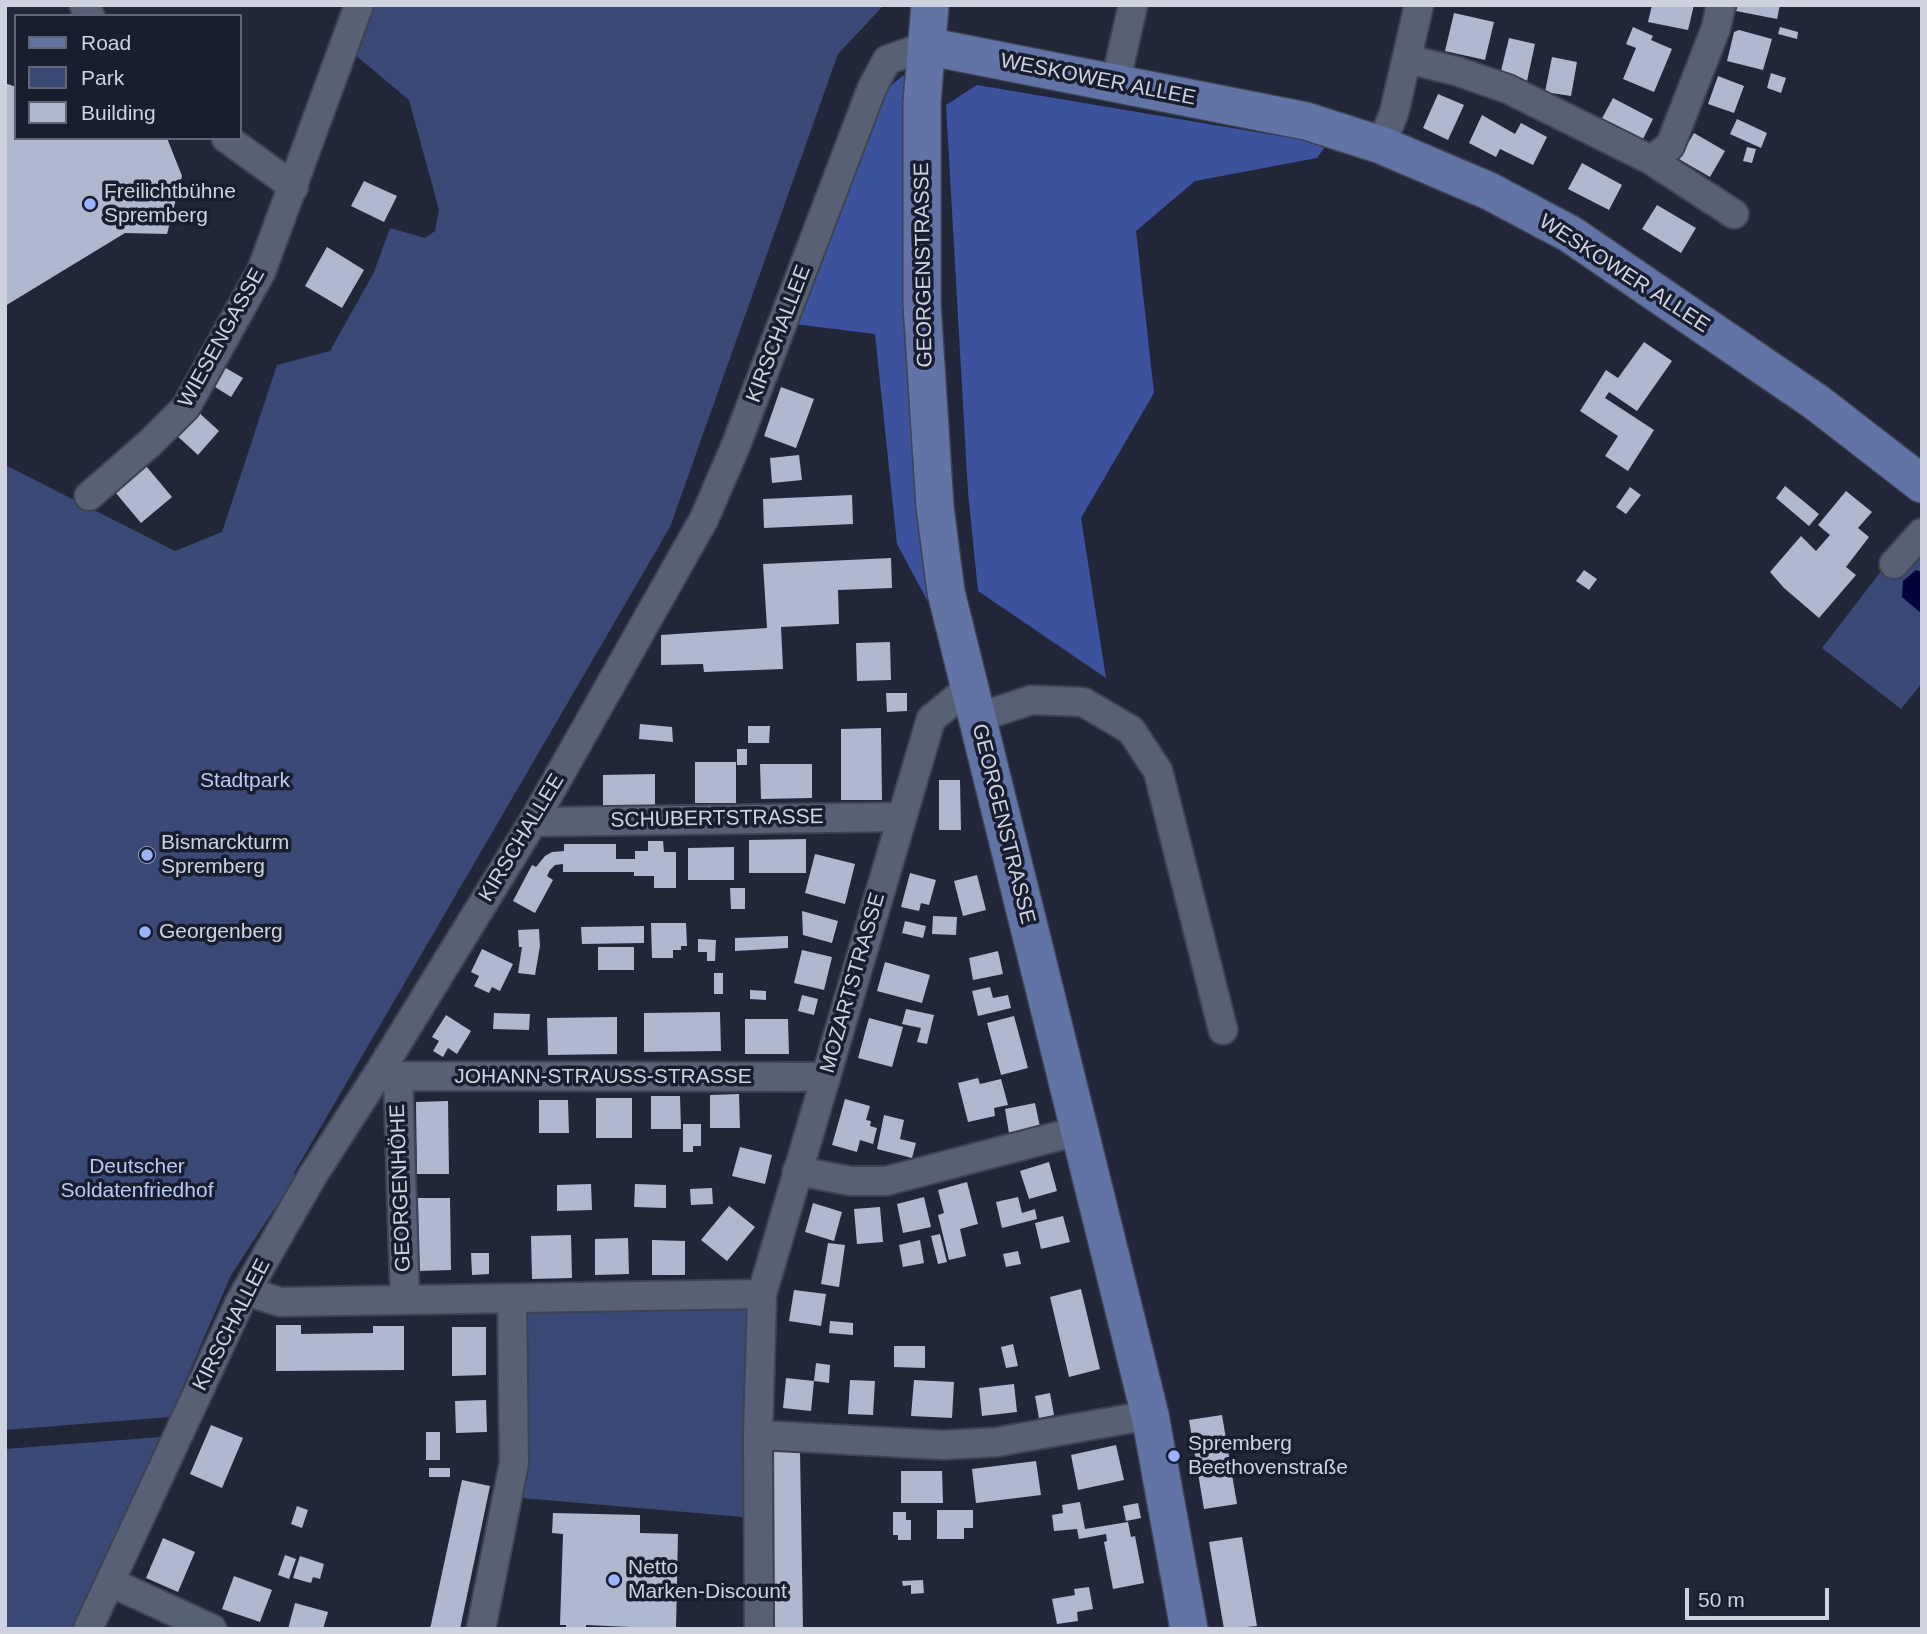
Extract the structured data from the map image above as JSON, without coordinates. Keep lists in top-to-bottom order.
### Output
{
  "streets": {
    "main road": ["WESKOWER ALLEE", "GEORGENSTRASSE"],
    "street": [
      "KIRSCHALLEE",
      "WIESENGASSE",
      "SCHUBERTSTRASSE",
      "MOZARTSTRASSE",
      "JOHANN-STRAUSS-STRASSE",
      "GEORGENHÖHE"
    ]
  },
  "crossings": [
    ["WESKOWER ALLEE", "GEORGENSTRASSE"],
    ["WESKOWER ALLEE", "KIRSCHALLEE"],
    ["GEORGENSTRASSE", "KIRSCHALLEE"],
    ["GEORGENSTRASSE", "MOZARTSTRASSE"],
    ["KIRSCHALLEE", "SCHUBERTSTRASSE"],
    ["KIRSCHALLEE", "JOHANN-STRAUSS-STRASSE"],
    ["KIRSCHALLEE", "GEORGENHÖHE"],
    ["SCHUBERTSTRASSE", "MOZARTSTRASSE"],
    ["MOZARTSTRASSE", "JOHANN-STRAUSS-STRASSE"],
    ["MOZARTSTRASSE", "GEORGENHÖHE"],
    ["JOHANN-STRAUSS-STRASSE", "GEORGENHÖHE"]
  ],
  "parks": ["Stadtpark", "Deutscher Soldatenfriedhof"],
  "places": [
    "Freilichtbühne Spremberg",
    "Bismarckturm Spremberg",
    "Georgenberg",
    "Spremberg Beethovenstraße",
    "Netto Marken-Discount"
  ],
  "legend": ["Road", "Park", "Building"],
  "scale_bar": "50 m"
}
